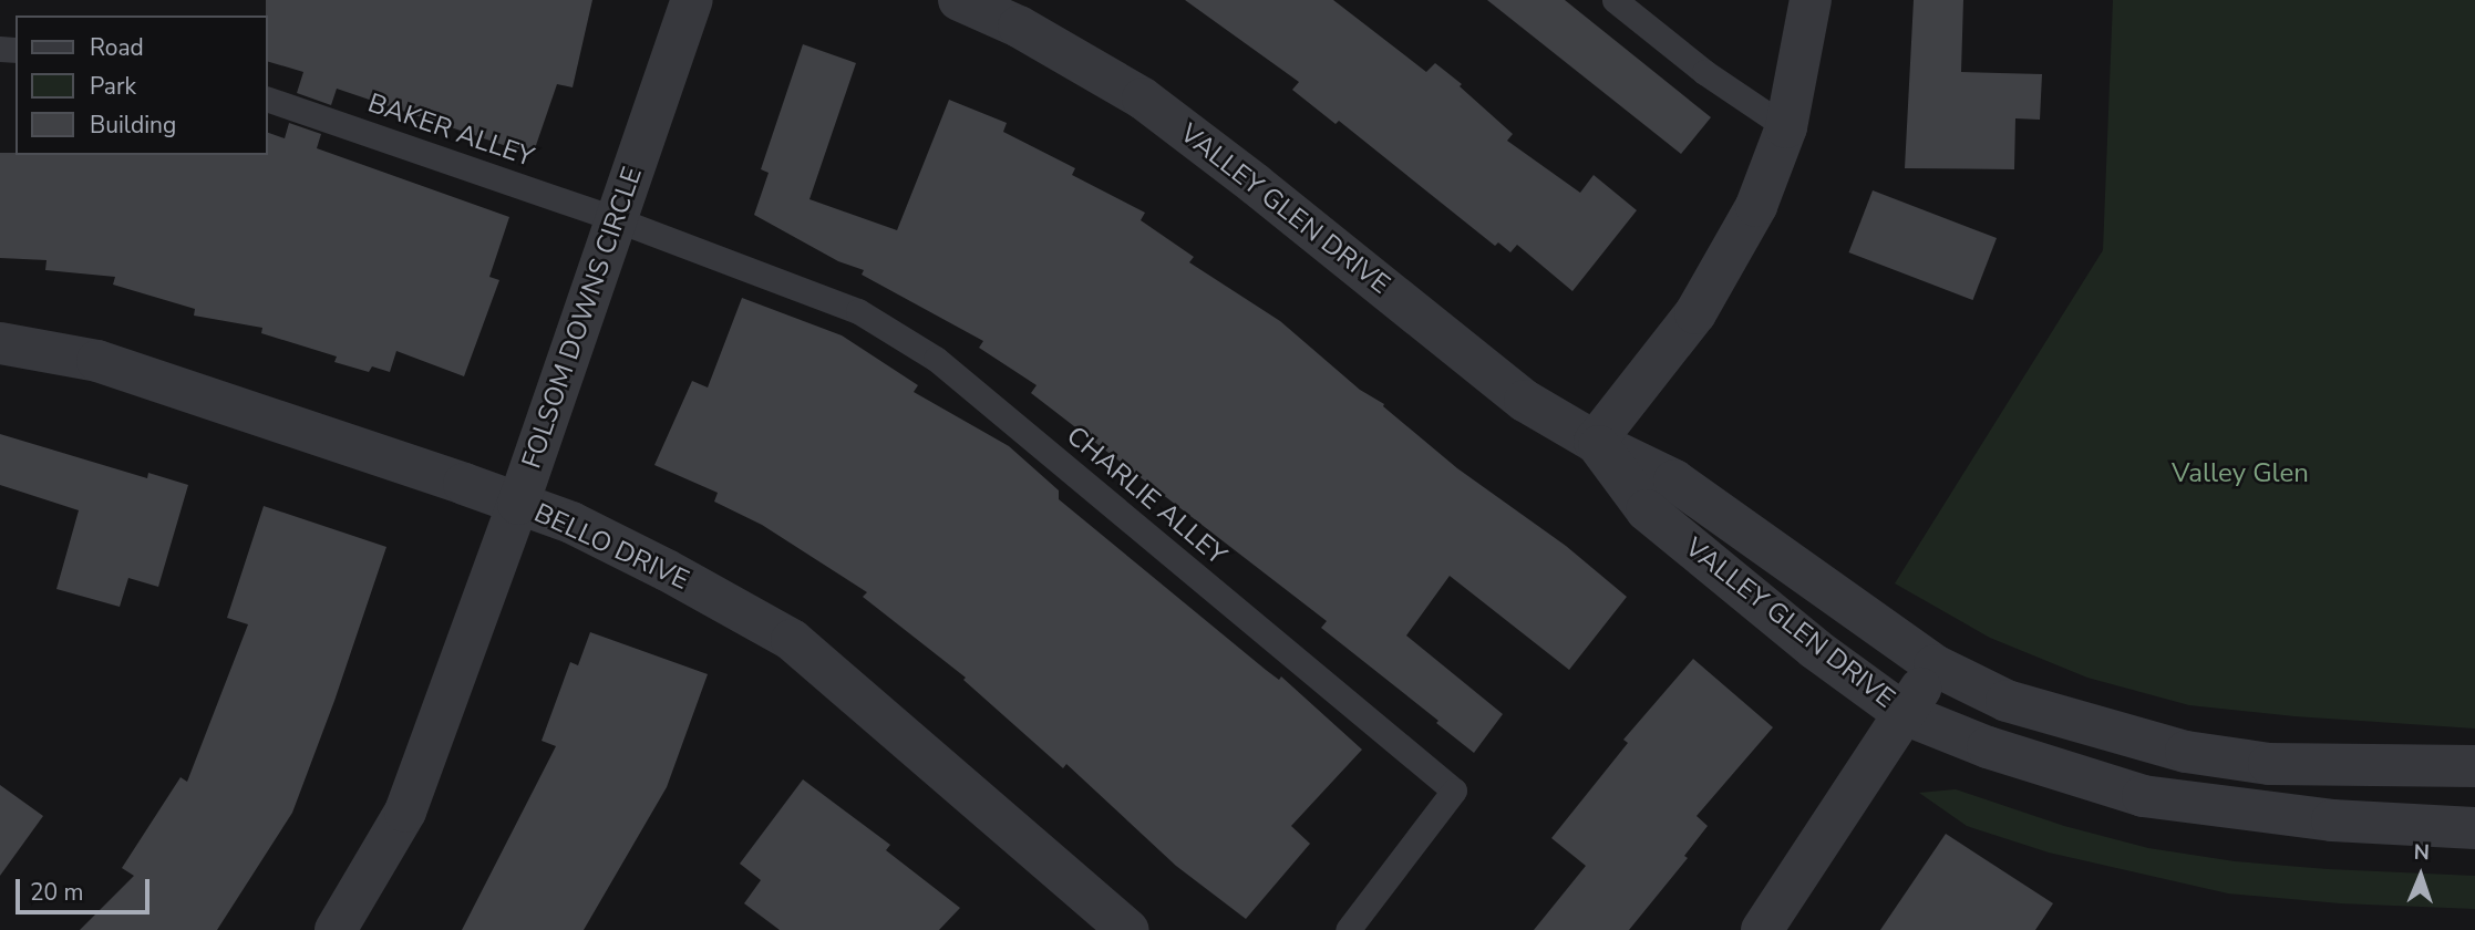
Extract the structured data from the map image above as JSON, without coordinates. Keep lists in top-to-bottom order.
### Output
{
  "streets": {
    "street": ["VALLEY GLEN DRIVE", "FOLSOM DOWNS CIRCLE", "BELLO DRIVE"],
    "lane": ["BAKER ALLEY", "CHARLIE ALLEY"]
  },
  "crossings": [
    ["BAKER ALLEY", "FOLSOM DOWNS CIRCLE"],
    ["BAKER ALLEY", "CHARLIE ALLEY"],
    ["FOLSOM DOWNS CIRCLE", "CHARLIE ALLEY"],
    ["FOLSOM DOWNS CIRCLE", "BELLO DRIVE"]
  ],
  "parks": ["Valley Glen"],
  "legend": ["Road", "Park", "Building"],
  "scale_bar": "20 m",
  "north": "top"
}
